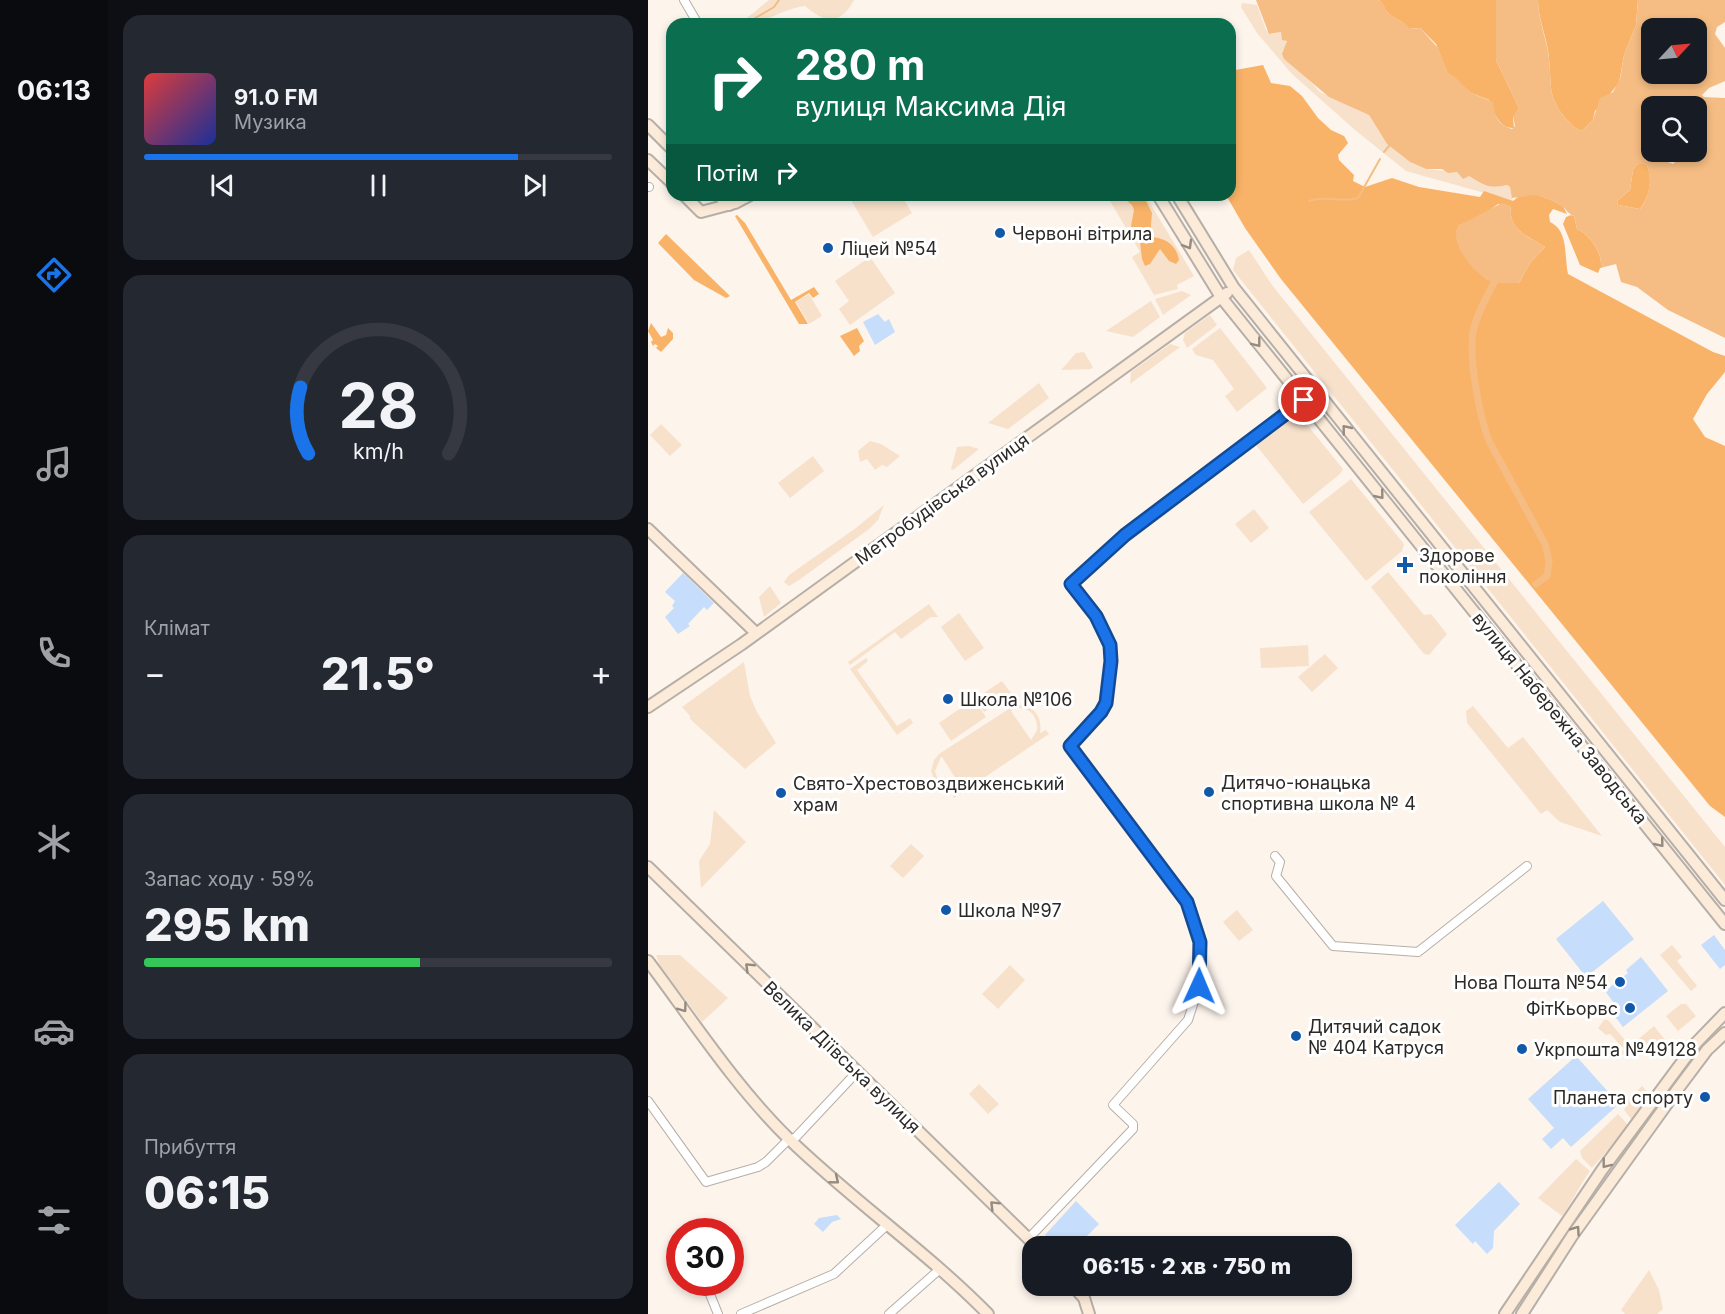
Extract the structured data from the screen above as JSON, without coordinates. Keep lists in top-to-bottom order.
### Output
{
  "streets": {
    "main road": ["Метробудівська вулиця", "вулиця Набережна Заводська", "Велика Діївська вулиця"]
  },
  "crossings": [
    ["Метробудівська вулиця", "вулиця Набережна Заводська"]
  ],
  "places": {
    "other": [
      "Червоні вітрила",
      "Ліцей №54",
      "Школа №106",
      "Дитячо-юнацька спортивна школа № 4",
      "Свято-Хрестовоздвиженський храм",
      "Школа №97",
      "Нова Пошта №54",
      "ФiтКьорвс",
      "Дитячий садок № 404 Катруся",
      "Укрпошта №49128",
      "Планета спорту"
    ],
    "health": ["Здорове покоління"]
  },
  "north": "top right",
  "page": {
    "tabs": "06:13",
    "turn": ["280 m", "вулиця Максима Дія"],
    "song": ["91.0 FM", "Музика"],
    "then": "Потім",
    "tile": [
      "Клімат",
      ["Запас ходу · 59%", "295 km"],
      ["Прибуття", "06:15"]
    ],
    "heat": ["−", "21.5°", "+"],
    "limit": "30",
    "trip": "06:15 · 2 хв · 750 m",
    "gauge": ["28", "km/h"]
  }
}
